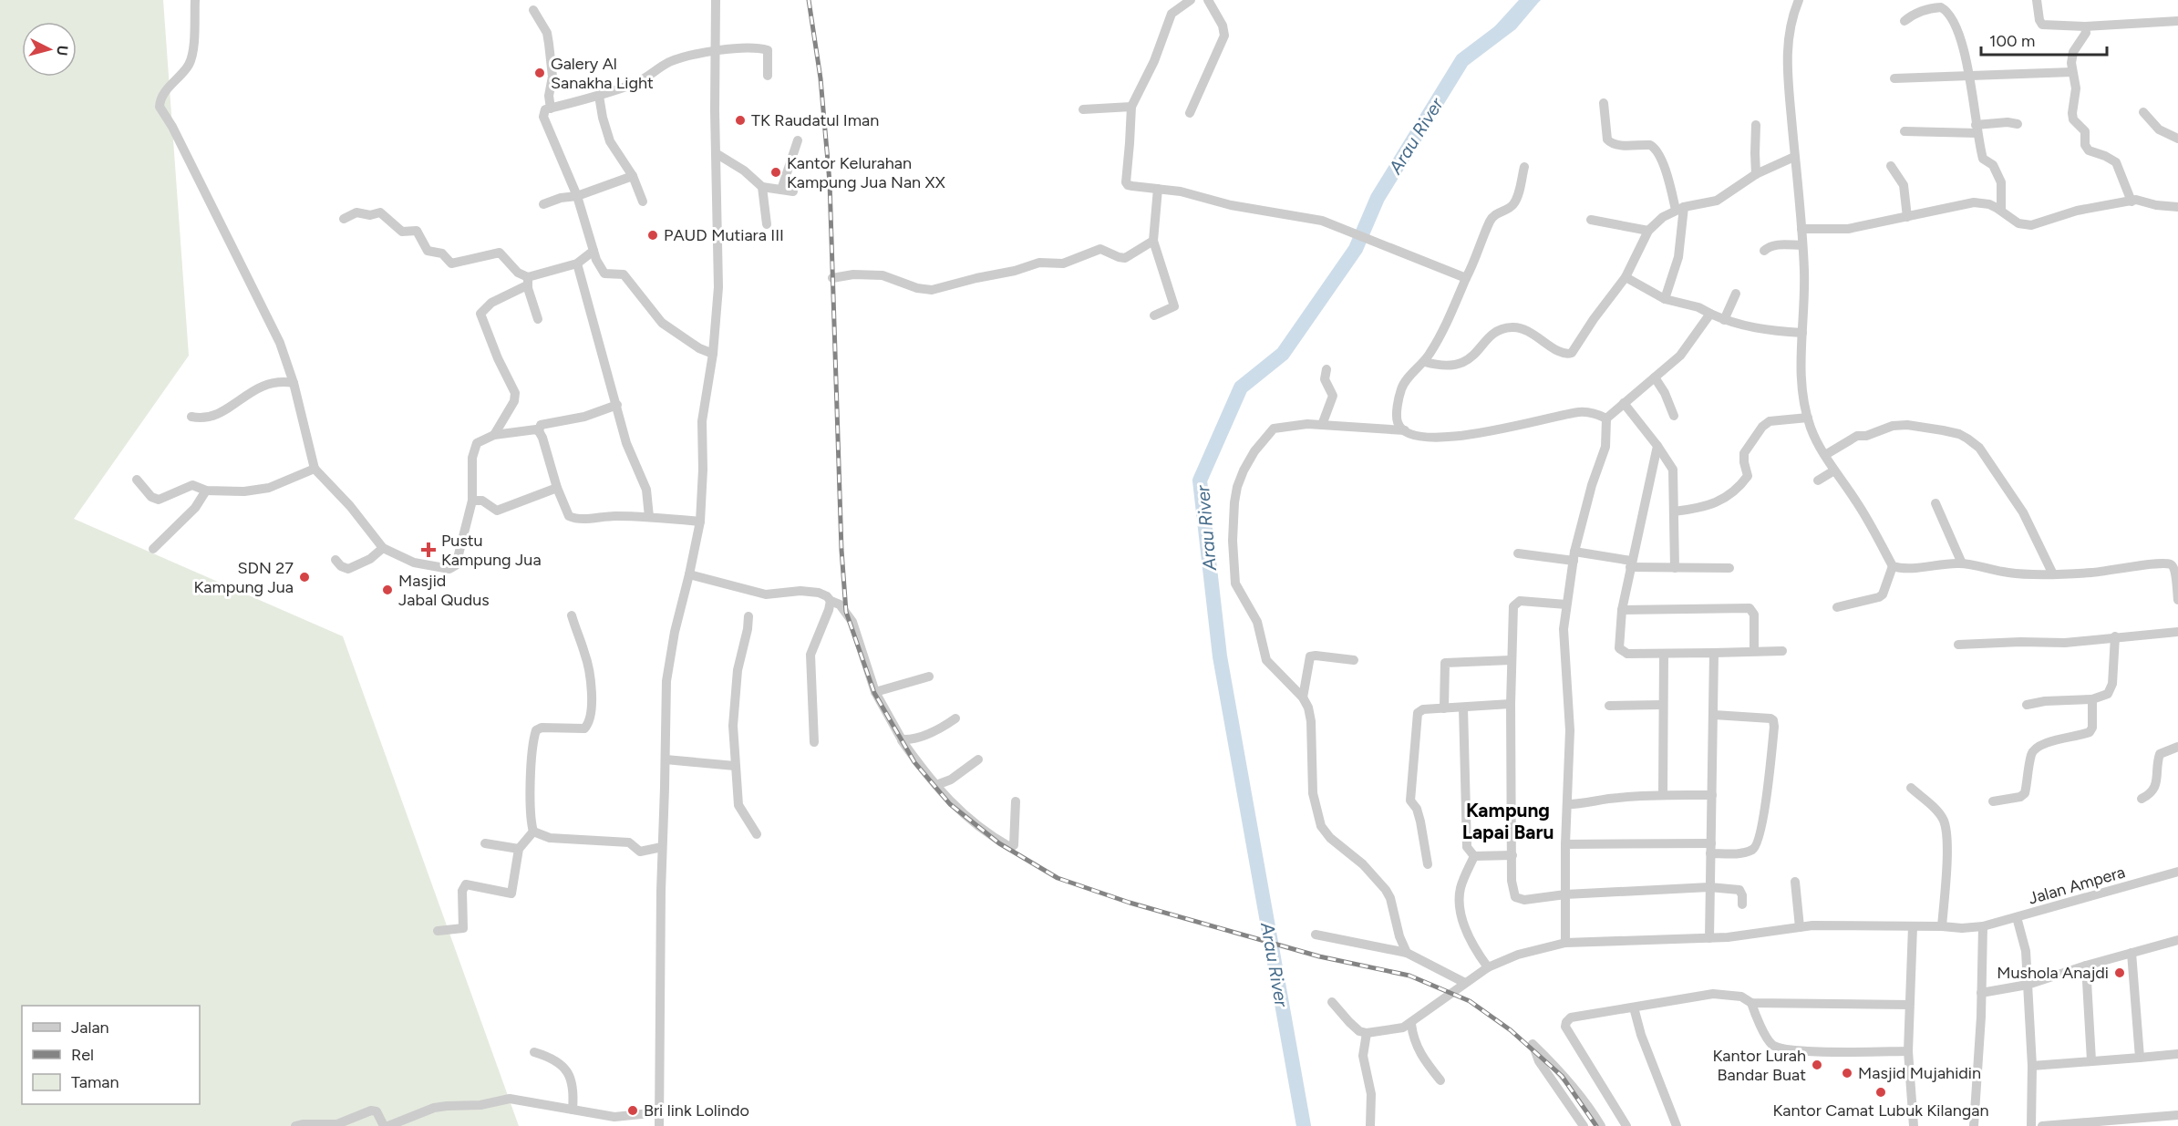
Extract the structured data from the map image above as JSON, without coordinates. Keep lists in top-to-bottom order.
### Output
{
  "streets": {
    "street": ["Jalan Ampera"]
  },
  "districts": ["Kampung Lapai Baru"],
  "water": ["Arau River"],
  "places": {
    "other": [
      "Galery Al Sanakha Light",
      "TK Raudatul Iman",
      "Kantor Kelurahan Kampung Jua Nan XX",
      "PAUD Mutiara III",
      "SDN 27 Kampung Jua",
      "Masjid Jabal Qudus",
      "Mushola Anajdi",
      "Kantor Lurah Bandar Buat",
      "Masjid Mujahidin",
      "Kantor Camat Lubuk Kilangan",
      "Bri link Lolindo"
    ],
    "health": ["Pustu Kampung Jua"]
  },
  "legend": ["Jalan", "Rel", "Taman"],
  "scale_bar": "100 m",
  "north": "right"
}
